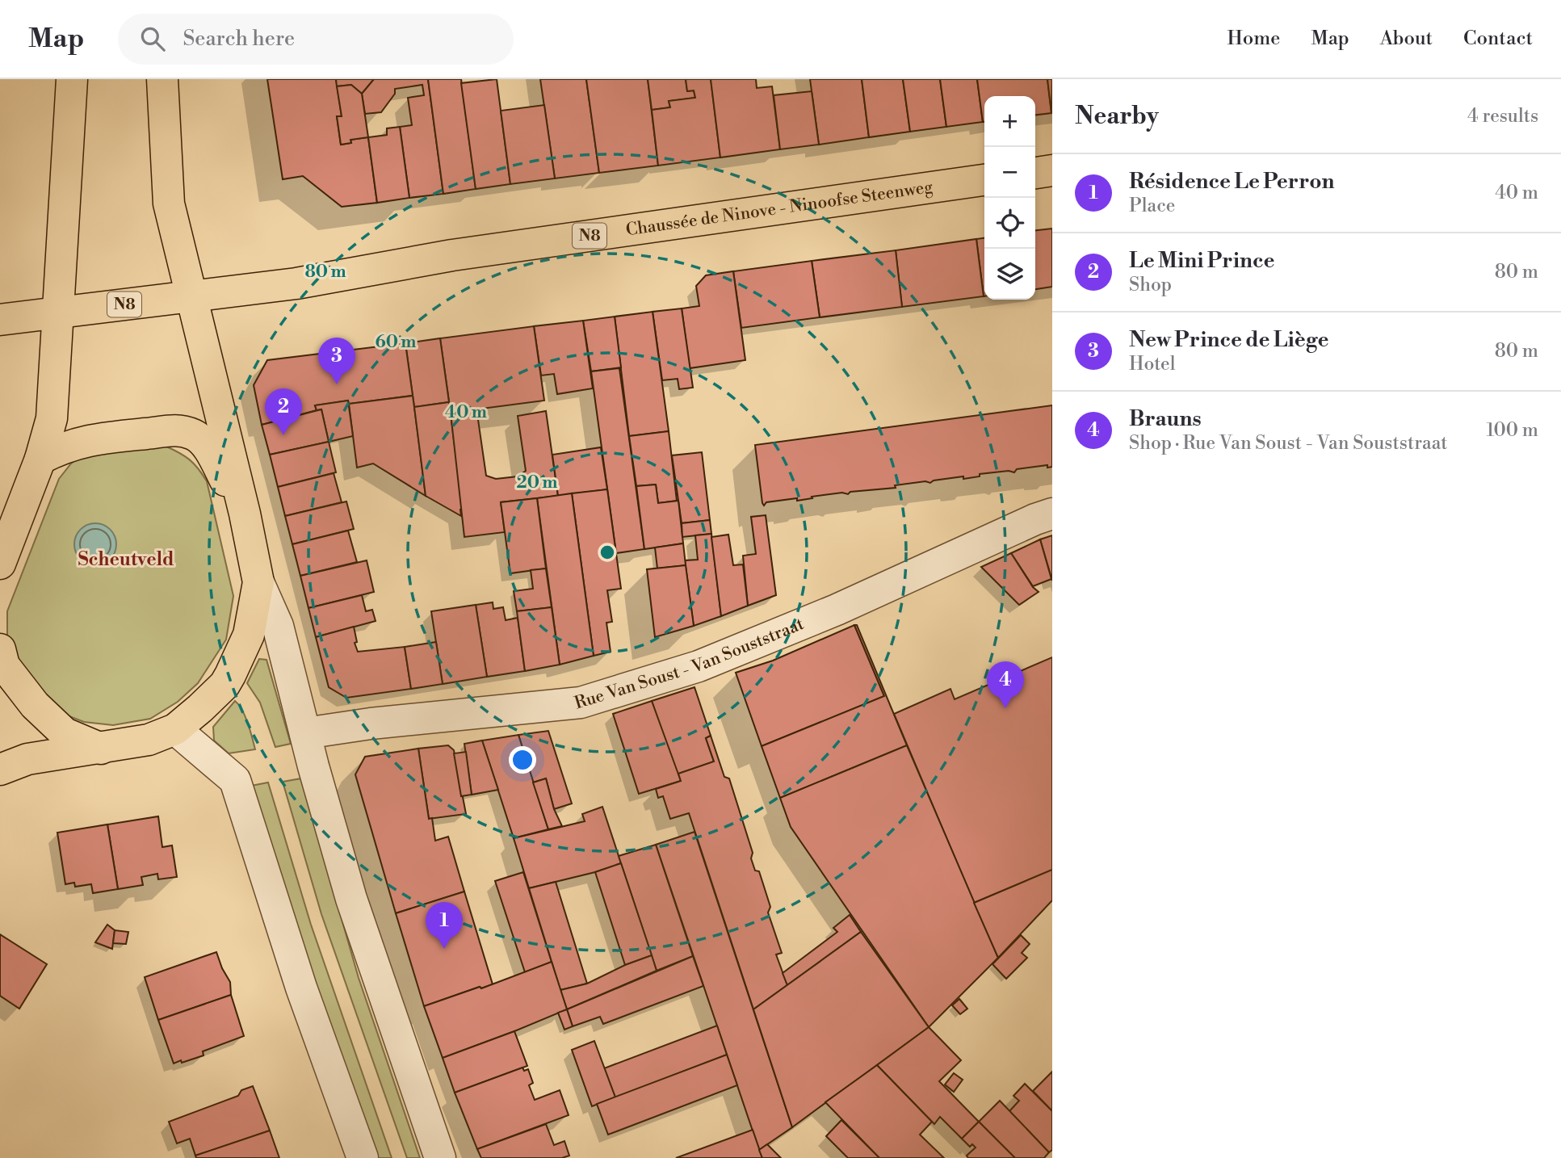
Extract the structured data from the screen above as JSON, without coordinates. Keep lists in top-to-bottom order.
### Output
{
  "streets": {
    "main road": ["Chaussée de Ninove - Ninoofse Steenweg", "N8"],
    "street": ["Rue Van Soust - Van Souststraat"]
  },
  "districts": ["Scheutveld"],
  "page": {
    "header": "Map",
    "search": "Search here",
    "nav": [
      "Home",
      "Map",
      "About",
      "Contact"
    ],
    "heading": ["Nearby", "4 results"],
    "map_buttons": ["+", "−"],
    "list": [
      {
        "mark": "1",
        "name": "Résidence Le Perron",
        "note": "Place",
        "value": "40 m"
      },
      {
        "mark": "2",
        "name": "Le Mini Prince",
        "note": "Shop",
        "value": "80 m"
      },
      {
        "mark": "3",
        "name": "New Prince de Liège",
        "note": "Hotel",
        "value": "80 m"
      },
      {
        "mark": "4",
        "name": "Brauns",
        "note": "Shop · Rue Van Soust - Van Souststraat",
        "value": "100 m"
      }
    ],
    "pins": [
      "3",
      "2",
      "4",
      "1"
    ]
  },
  "rings": [
    "80 m",
    "60 m",
    "40 m",
    "20 m"
  ]
}
